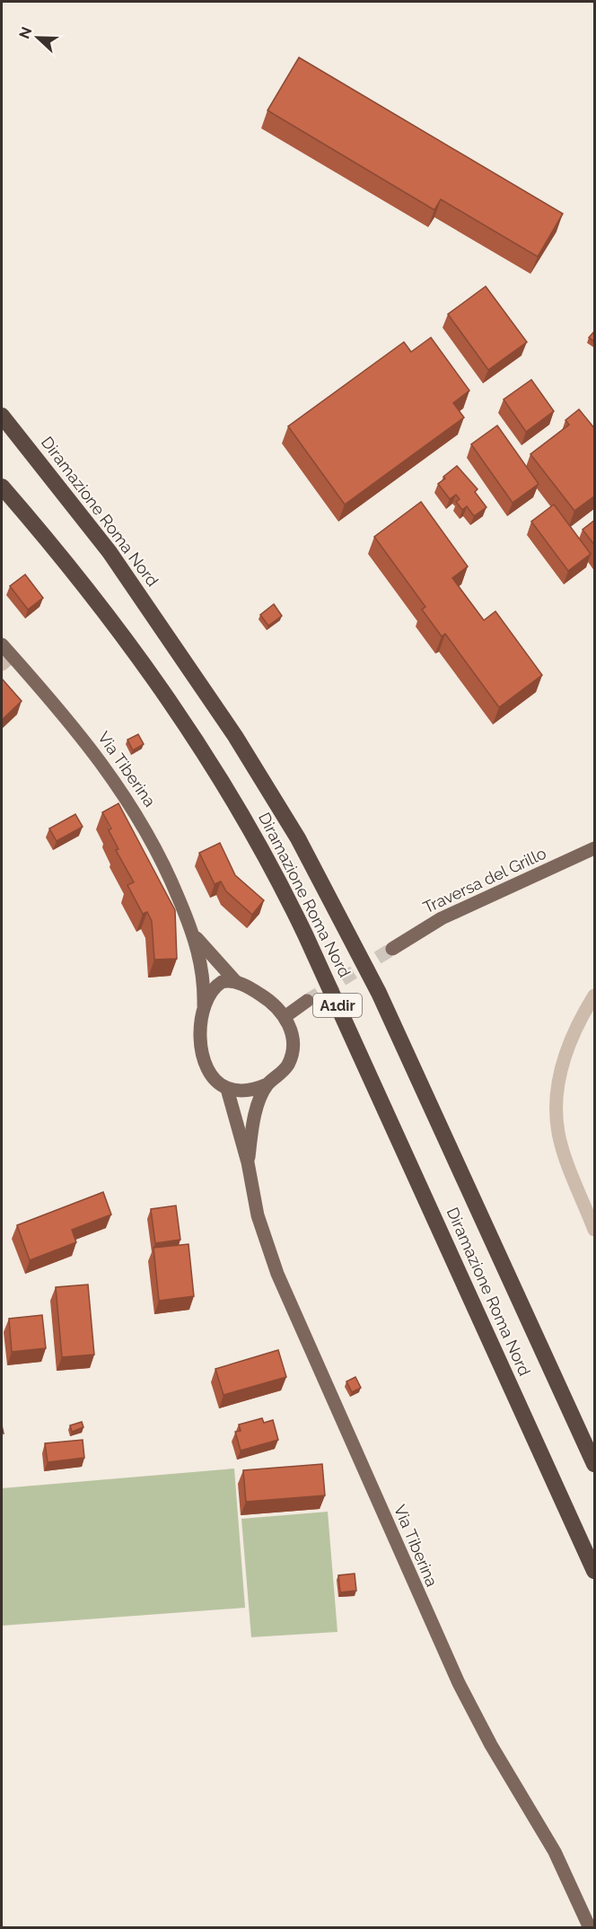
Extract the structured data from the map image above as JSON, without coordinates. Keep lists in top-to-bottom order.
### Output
{
  "streets": {
    "highway": ["Diramazione Roma Nord", "A1dir"],
    "main road": ["Via Tiberina", "Traversa del Grillo"]
  },
  "north": "left"
}
